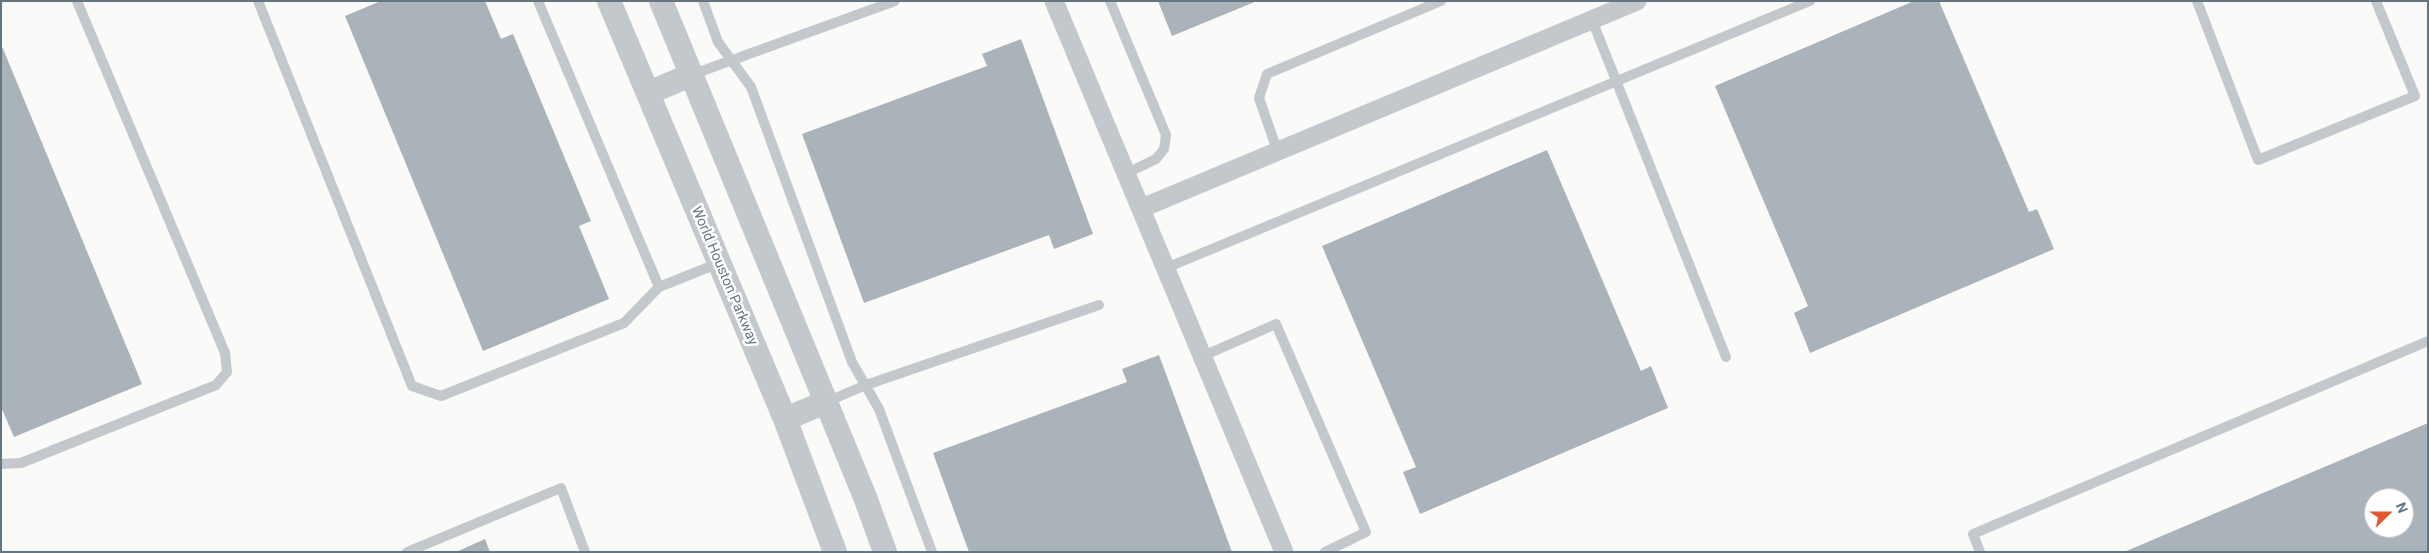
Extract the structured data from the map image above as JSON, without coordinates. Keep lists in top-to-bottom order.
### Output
{
  "streets": {
    "street": ["World Houston Parkway"]
  },
  "north": "right"
}
